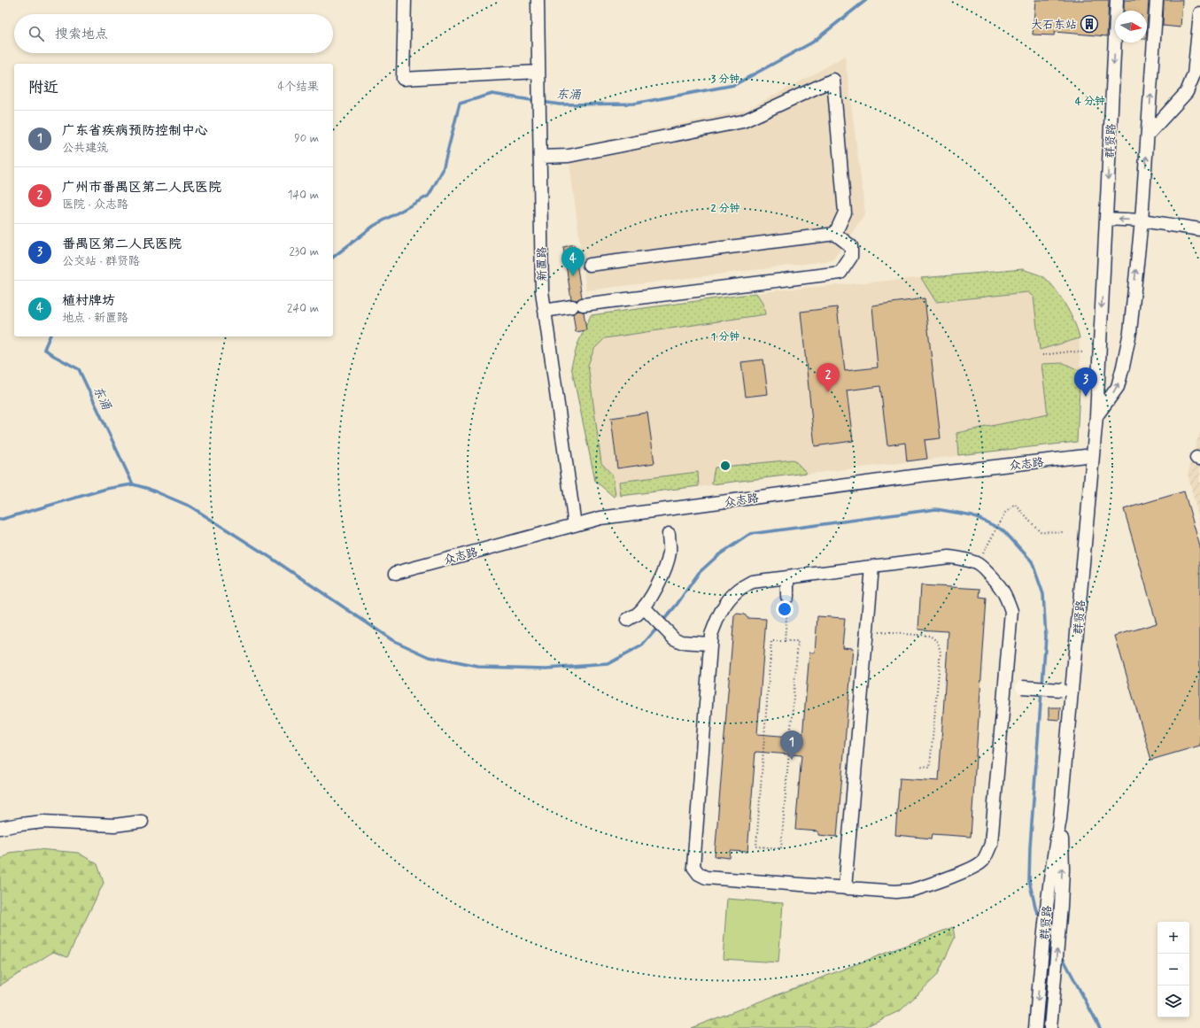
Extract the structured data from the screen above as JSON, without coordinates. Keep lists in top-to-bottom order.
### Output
{
  "streets": {
    "street": ["群贤路", "新置路", "众志路"]
  },
  "crossings": [
    ["群贤路", "众志路"],
    ["新置路", "众志路"]
  ],
  "water": ["东涌"],
  "places": {
    "building": ["大石东站"]
  },
  "north": "right",
  "page": {
    "search": "搜索地点",
    "heading": ["附近", "4个结果"],
    "list": [
      {
        "mark": "1",
        "name": "广东省疾病预防控制中心",
        "note": "公共建筑",
        "value": "90 m"
      },
      {
        "mark": "2",
        "name": "广州市番禺区第二人民医院",
        "note": "医院 · 众志路",
        "value": "140 m"
      },
      {
        "mark": "3",
        "name": "番禺区第二人民医院",
        "note": "公交站 · 群贤路",
        "value": "230 m"
      },
      {
        "mark": "4",
        "name": "植村牌坊",
        "note": "地点 · 新置路",
        "value": "240 m"
      }
    ],
    "pins": [
      "4",
      "2",
      "3",
      "1"
    ],
    "map_buttons": ["+", "−"]
  },
  "rings": [
    "3 分钟",
    "4 分钟",
    "2 分钟",
    "1 分钟"
  ]
}
